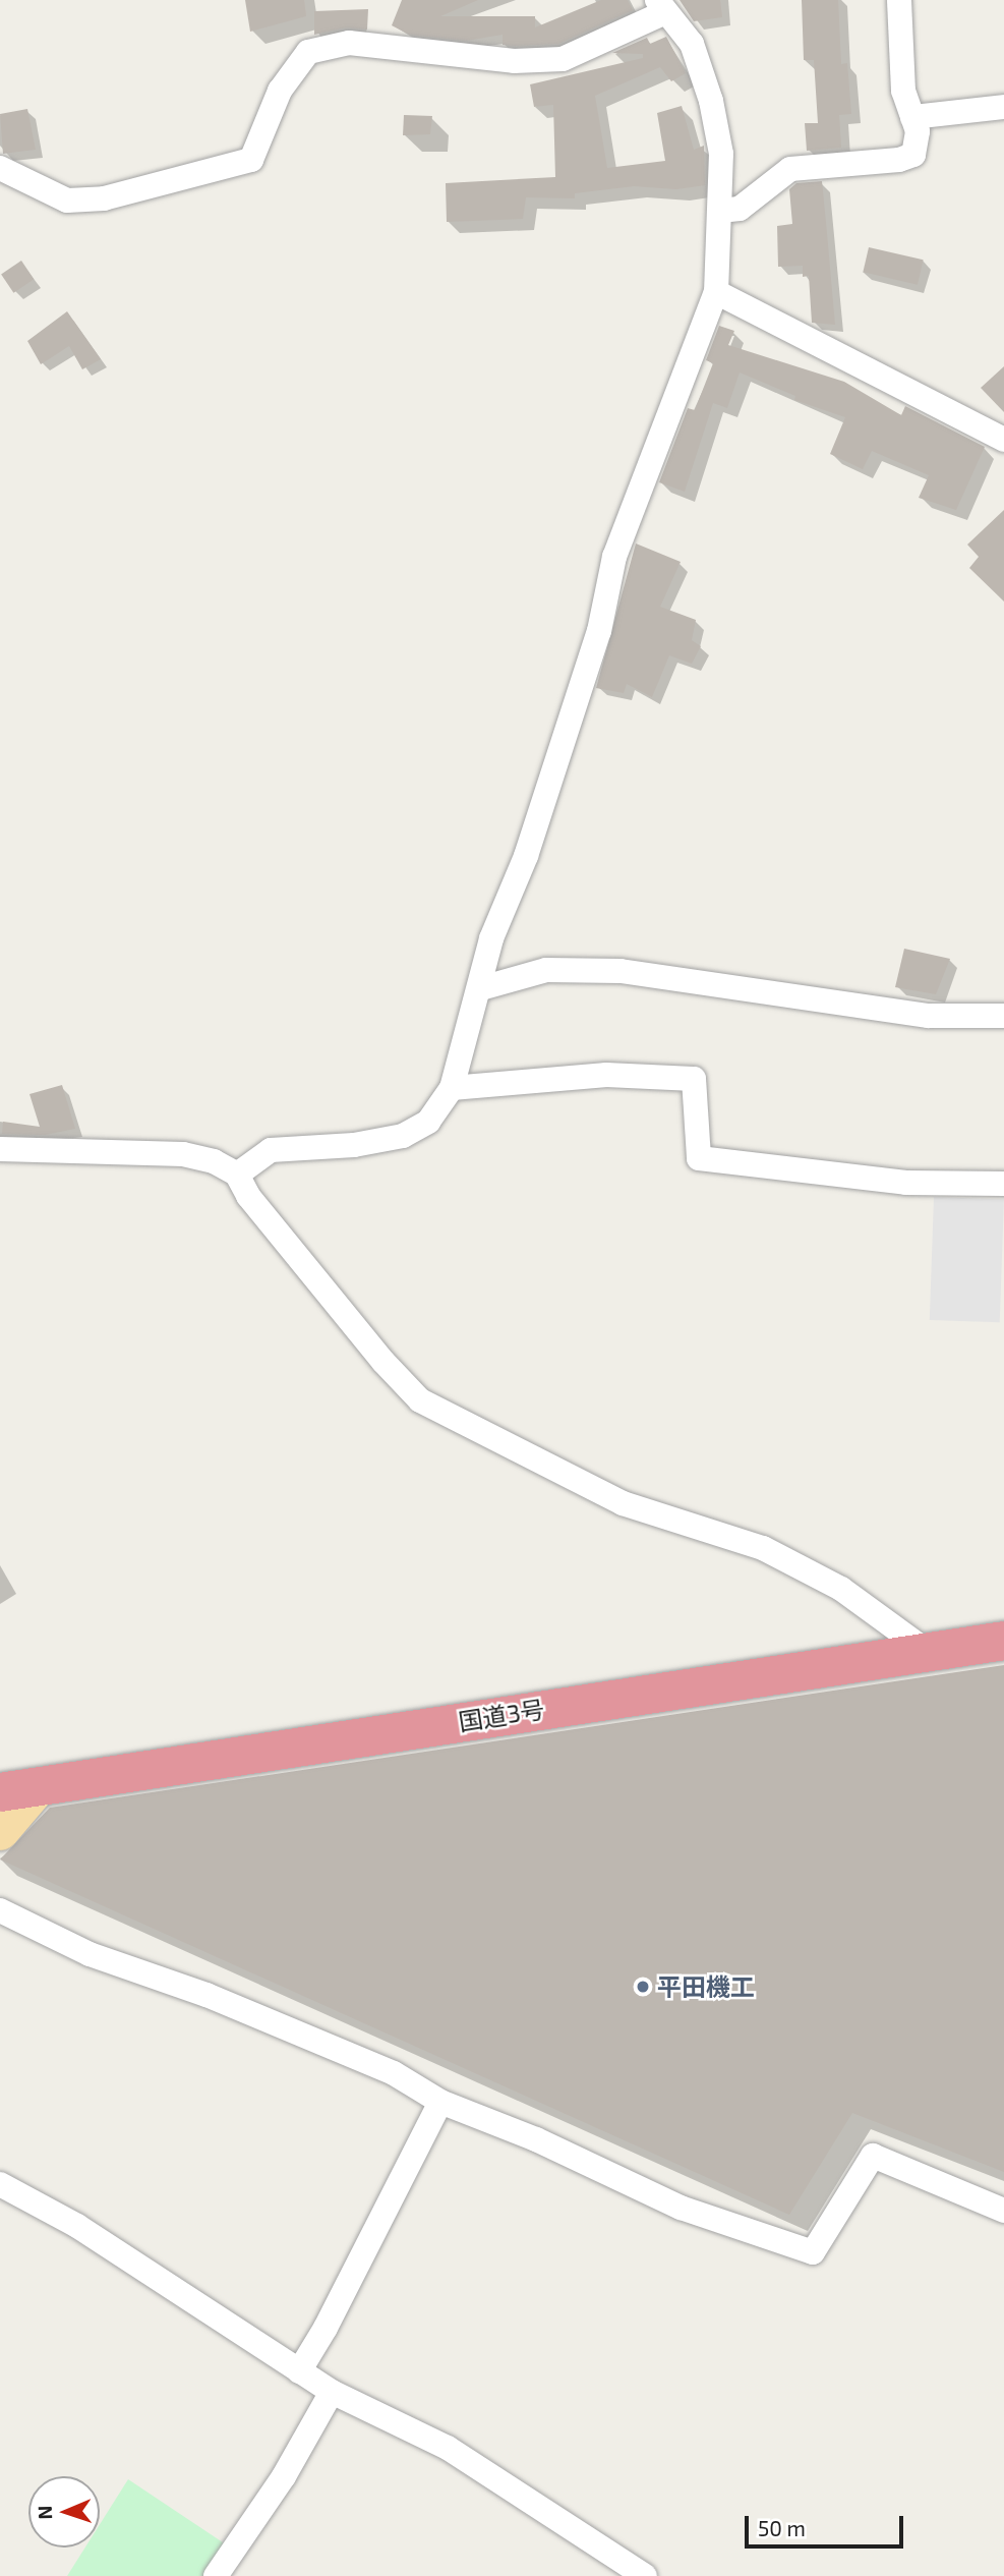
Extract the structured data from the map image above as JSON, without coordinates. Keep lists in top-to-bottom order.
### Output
{
  "streets": {
    "highway": ["国道3号"]
  },
  "places": ["平田機工"],
  "scale_bar": "50 m",
  "north": "left"
}
